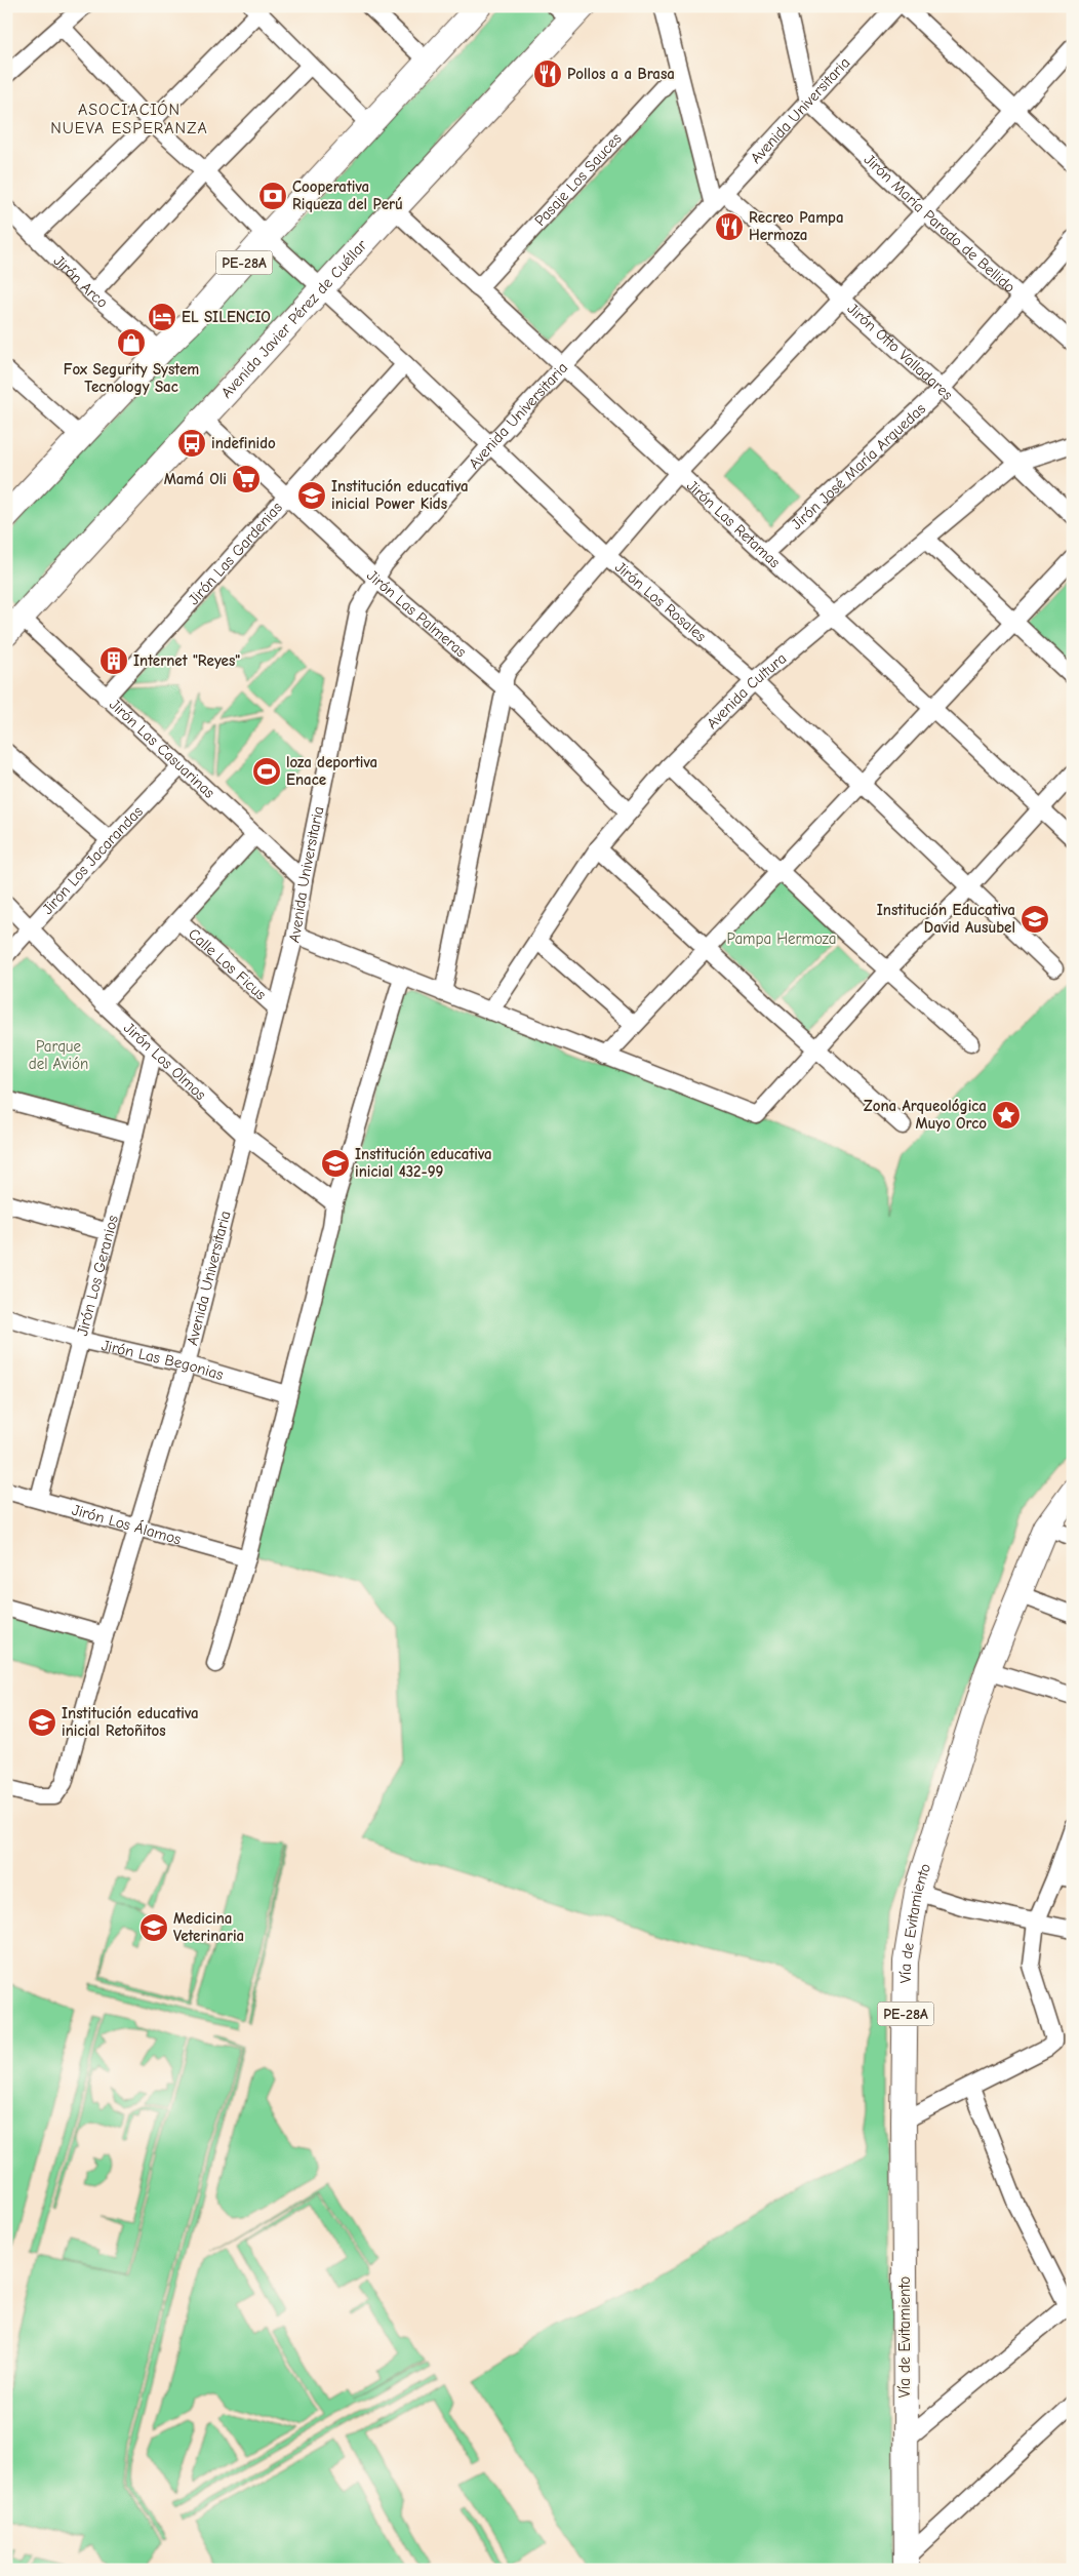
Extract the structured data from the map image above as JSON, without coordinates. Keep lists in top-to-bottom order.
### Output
{
  "streets": {
    "highway": ["PE-28A", "Avenida Javier Pérez de Cuéllar", "Vía de Evitamiento"],
    "street": [
      "Avenida Universitaria",
      "Pasaje Los Sauces",
      "Jirón María Parado de Bellido",
      "Jirón Arco",
      "Jirón Otto Valladares",
      "Jirón José María Arguedas",
      "Jirón Las Retamas",
      "Jirón Las Gardenias",
      "Jirón Los Rosales",
      "Jirón Las Palmeras",
      "Avenida Cultura",
      "Jirón Las Casuarinas",
      "Jirón Los Jacarandas",
      "Calle Los Ficus",
      "Jirón Los Olmos",
      "Jirón Los Geranios",
      "Jirón Las Begonias",
      "Jirón Los Álamos"
    ]
  },
  "crossings": [
    ["Avenida Universitaria", "Jirón María Parado de Bellido"],
    ["Avenida Universitaria", "Jirón Otto Valladares"],
    ["Avenida Universitaria", "Jirón Las Retamas"],
    ["Avenida Universitaria", "Jirón Los Rosales"],
    ["Avenida Universitaria", "Jirón Las Palmeras"],
    ["Avenida Universitaria", "Jirón Las Casuarinas"],
    ["Avenida Universitaria", "Calle Los Ficus"],
    ["Avenida Universitaria", "Jirón Los Olmos"],
    ["Avenida Universitaria", "Jirón Las Begonias"],
    ["Avenida Universitaria", "Jirón Los Álamos"],
    ["Pasaje Los Sauces", "Jirón Las Retamas"],
    ["Jirón María Parado de Bellido", "Jirón José María Arguedas"],
    ["PE-28A", "Jirón Arco"],
    ["PE-28A", "Jirón Los Rosales"],
    ["Avenida Javier Pérez de Cuéllar", "Jirón Las Retamas"],
    ["Avenida Javier Pérez de Cuéllar", "Jirón Los Rosales"],
    ["Avenida Javier Pérez de Cuéllar", "Jirón Las Palmeras"],
    ["Avenida Javier Pérez de Cuéllar", "Jirón Las Casuarinas"],
    ["Jirón Otto Valladares", "Jirón José María Arguedas"],
    ["Jirón Otto Valladares", "Avenida Cultura"],
    ["Jirón José María Arguedas", "Jirón Las Retamas"],
    ["Jirón Las Retamas", "Avenida Cultura"],
    ["Jirón Las Gardenias", "Jirón Los Rosales"],
    ["Jirón Las Gardenias", "Jirón Las Palmeras"],
    ["Jirón Las Gardenias", "Jirón Las Casuarinas"],
    ["Jirón Los Rosales", "Avenida Cultura"],
    ["Jirón Las Palmeras", "Avenida Cultura"],
    ["Jirón Las Casuarinas", "Jirón Los Jacarandas"],
    ["Jirón Los Jacarandas", "Jirón Los Olmos"],
    ["Jirón Los Olmos", "Jirón Los Geranios"],
    ["Jirón Los Geranios", "Jirón Las Begonias"],
    ["Jirón Los Geranios", "Jirón Los Álamos"]
  ],
  "districts": ["ASOCIACIÓN NUEVA ESPERANZA"],
  "parks": ["Pampa Hermoza", "Parque del Avión"],
  "places": {
    "restaurant": ["Pollos a a Brasa", "Recreo Pampa Hermoza"],
    "bank": ["Cooperativa Riqueza del Perú"],
    "hotel": ["EL SILENCIO"],
    "shop": ["Fox Segurity System Tecnology Sac"],
    "bus stop": ["indefinido"],
    "supermarket": ["Mamá Oli"],
    "school or university": [
      "Institución educativa inicial Power Kids",
      "Institución Educativa David Ausubel",
      "Institución educativa inicial 432-99",
      "Institución educativa inicial Retoñitos",
      "Medicina Veterinaria"
    ],
    "building": ["Internet \"Reyes\""],
    "sports": ["loza deportiva Enace"],
    "place": ["Zona Arqueológica Muyo Orco"]
  }
}
